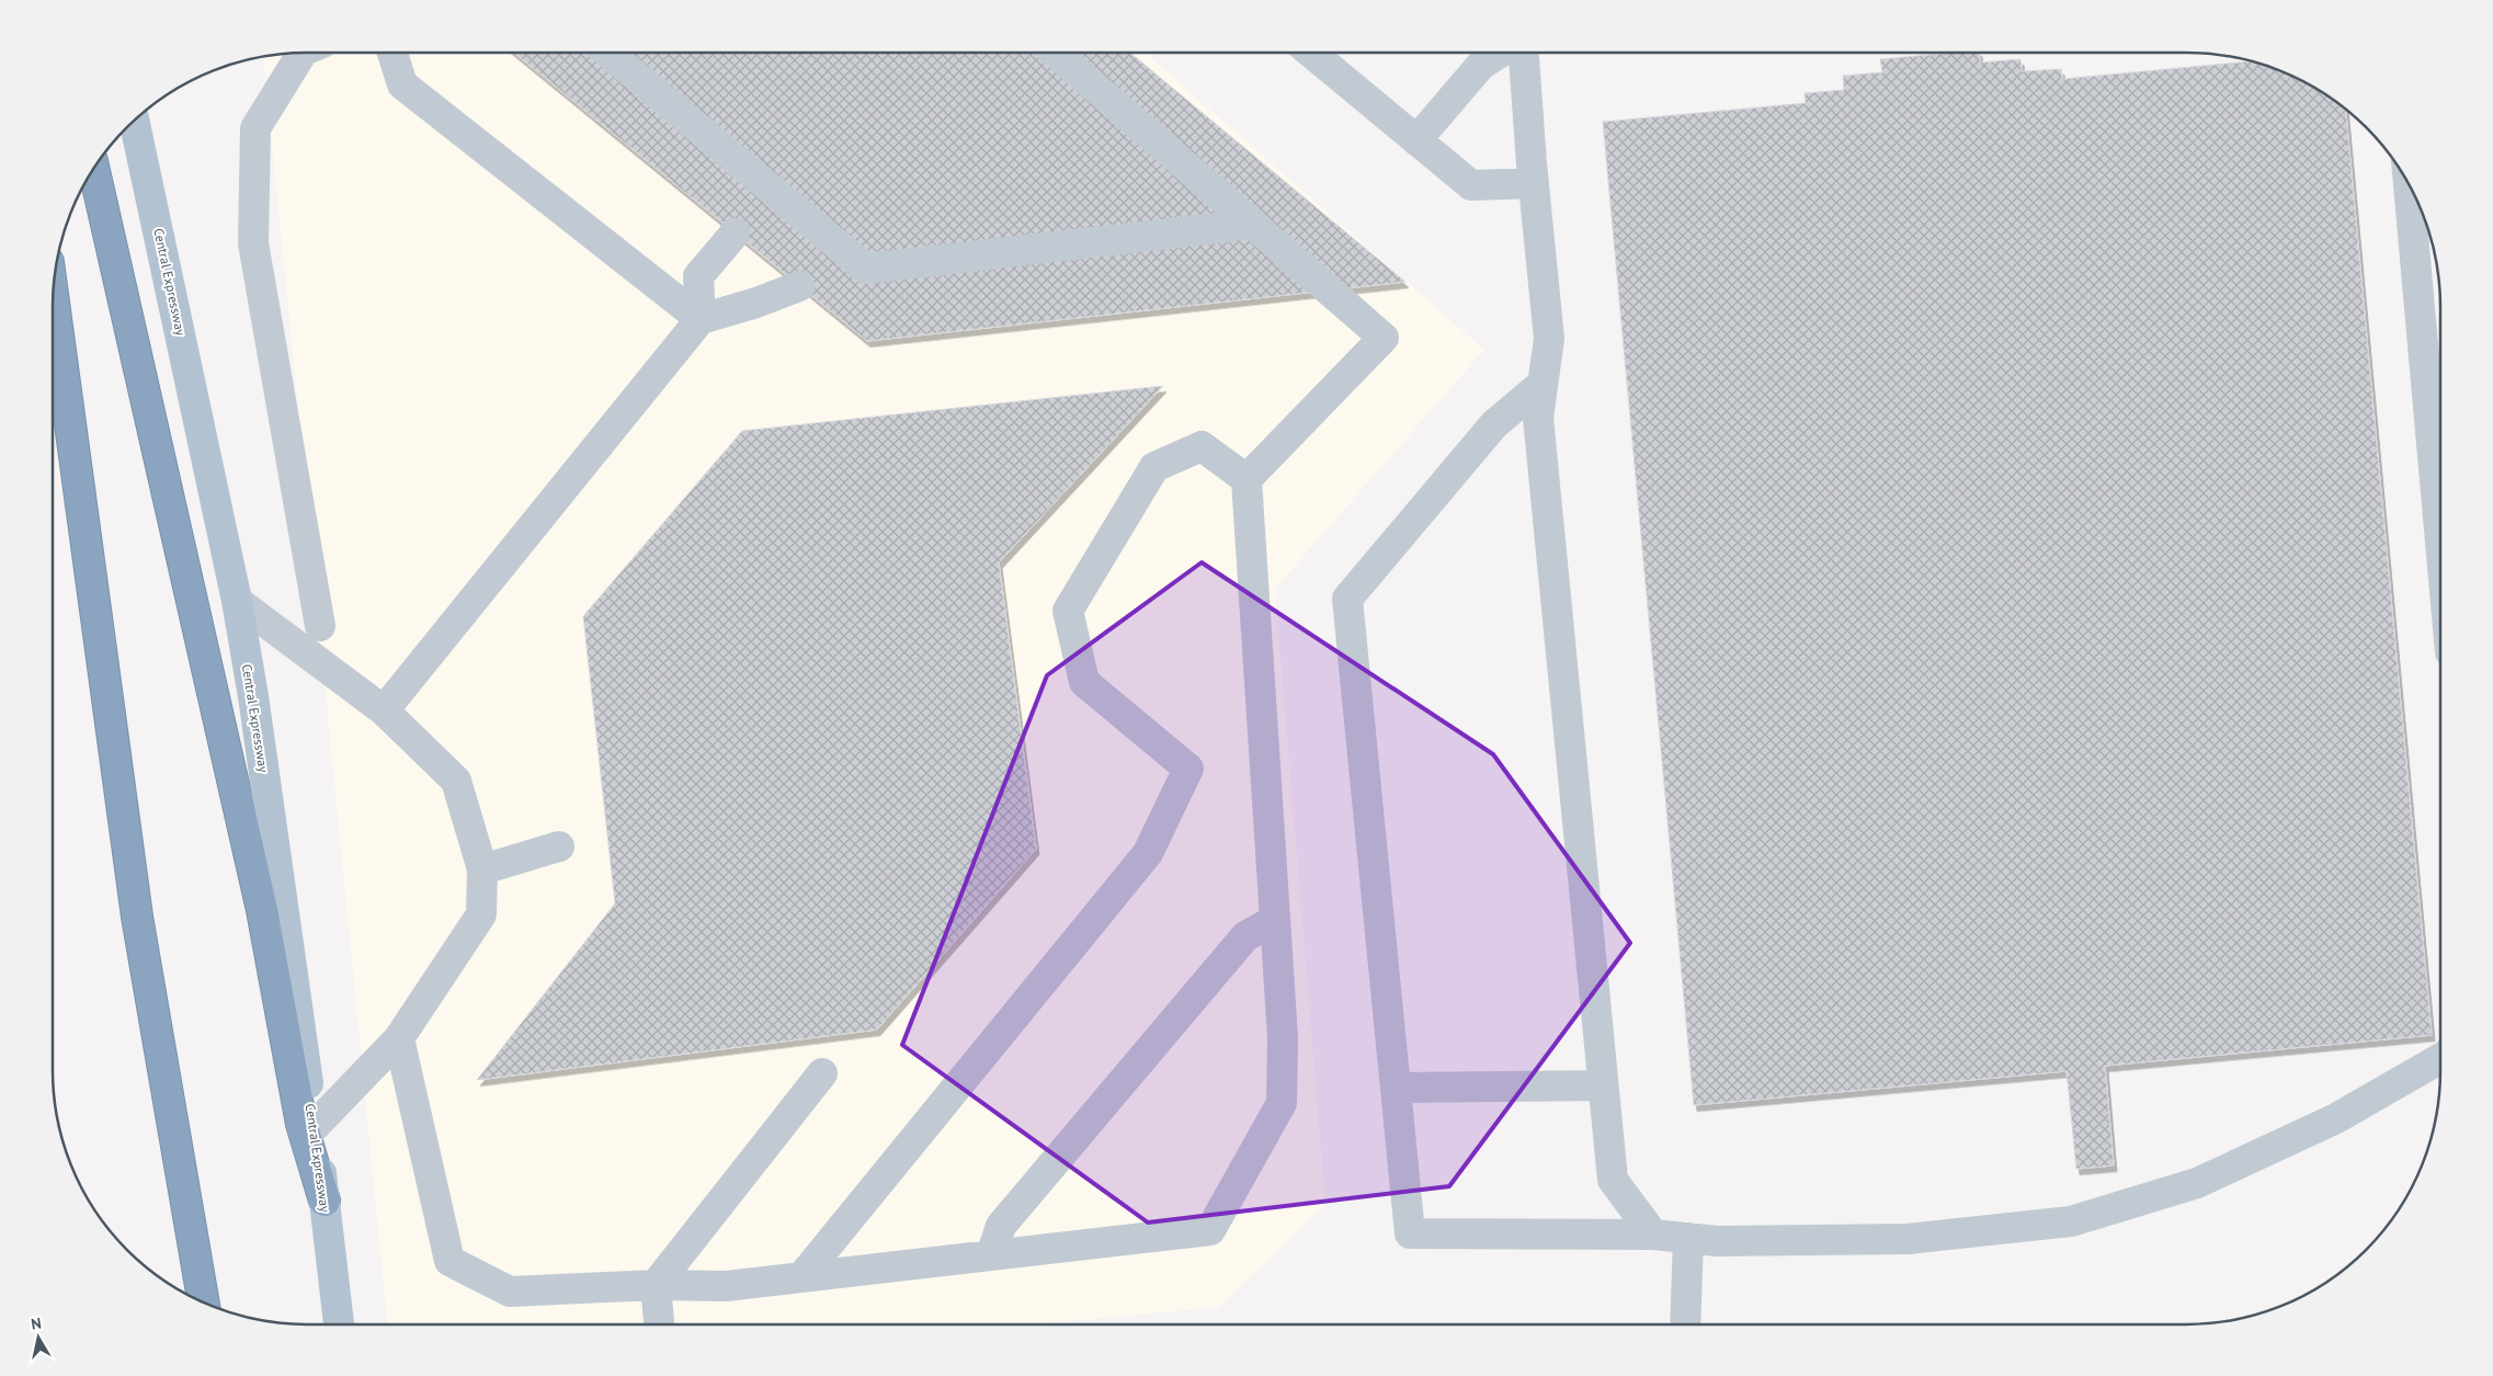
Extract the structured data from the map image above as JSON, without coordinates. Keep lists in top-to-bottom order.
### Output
{
  "streets": {
    "main road": ["Central Expressway"]
  },
  "north": "top"
}
